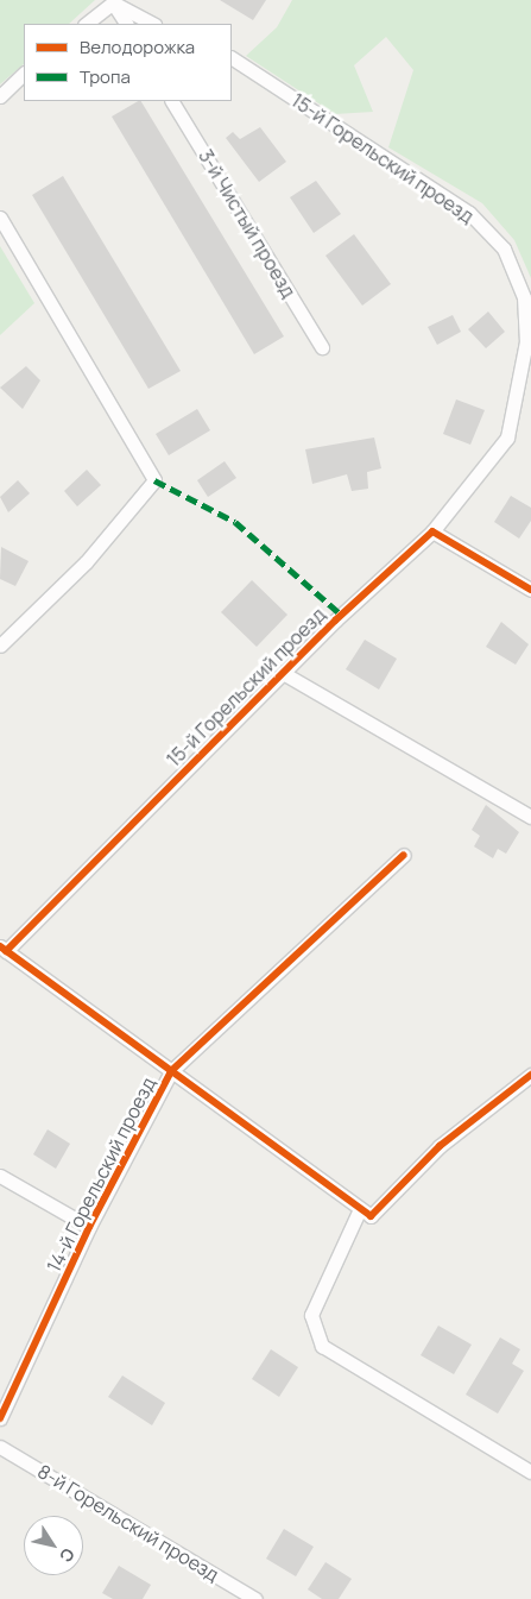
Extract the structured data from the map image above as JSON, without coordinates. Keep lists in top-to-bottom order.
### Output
{
  "streets": {
    "street": [
      "15-й Горельский проезд",
      "3-й Чистый проезд",
      "14-й Горельский проезд",
      "8-й Горельский проезд"
    ]
  },
  "legend": ["Велодорожка", "Тропа"],
  "north": "bottom right"
}
